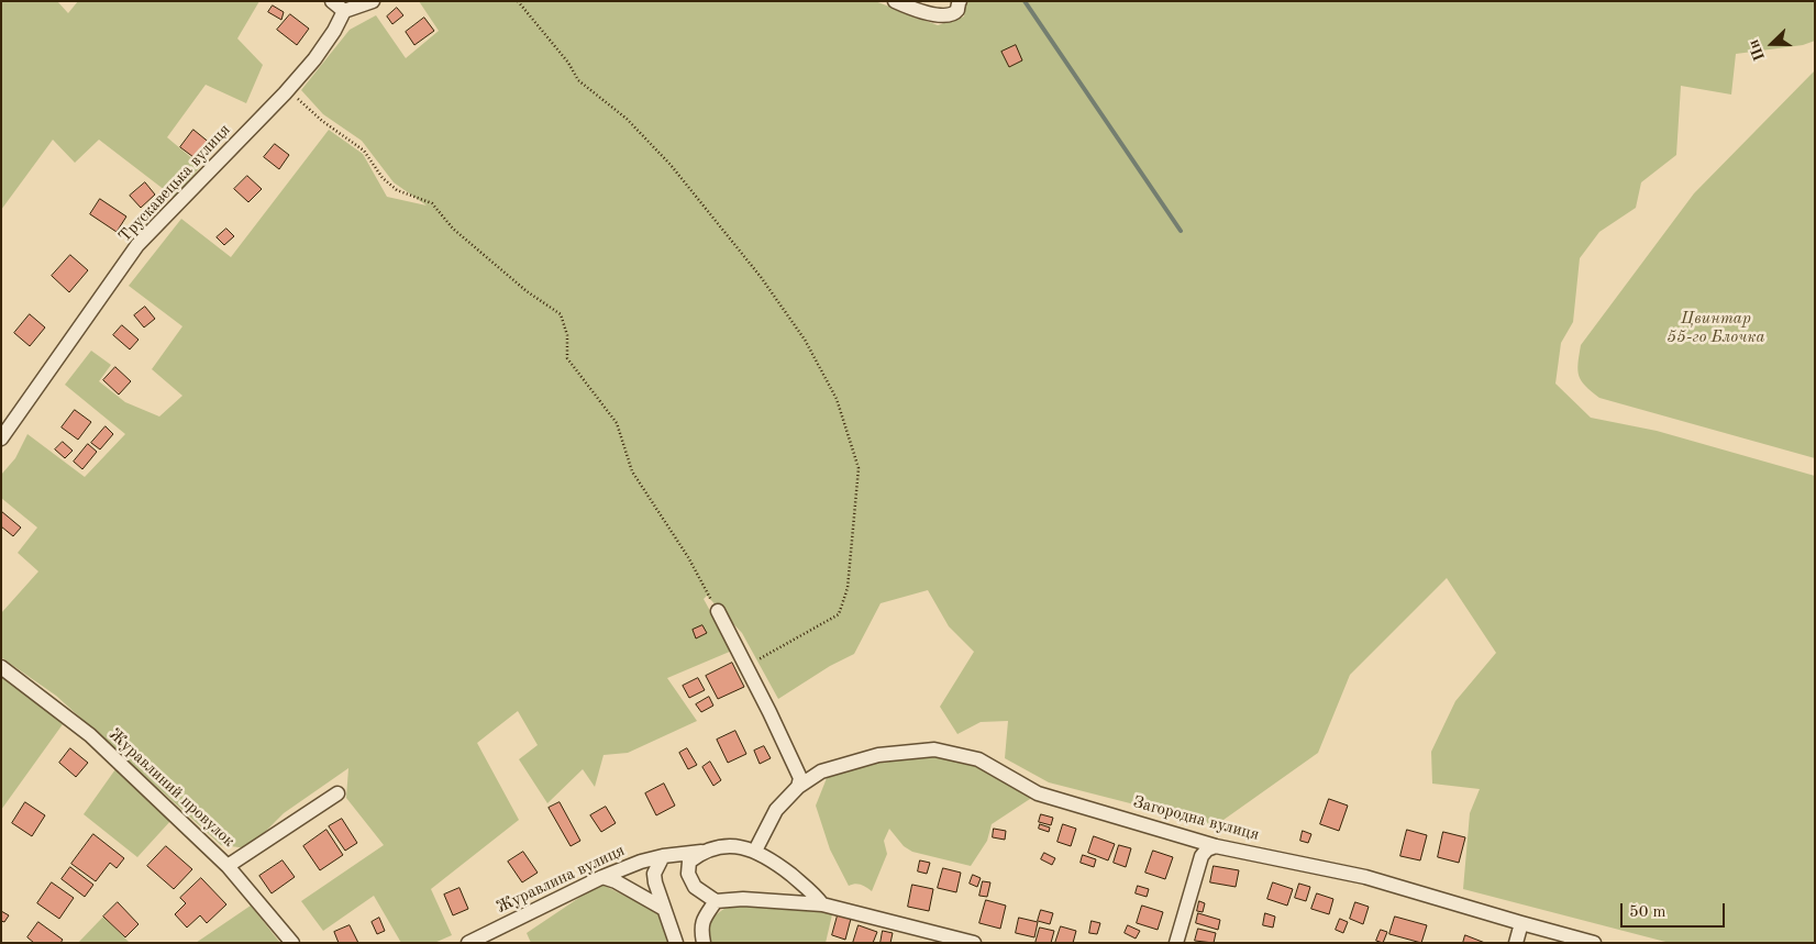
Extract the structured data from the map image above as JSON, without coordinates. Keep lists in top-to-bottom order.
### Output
{
  "streets": {
    "street": [
      "Трускавецька вулиця",
      "Журавлиний провулок",
      "Загородна вулиця",
      "Журавлина вулиця"
    ]
  },
  "crossings": [
    ["Загородна вулиця", "Журавлина вулиця"]
  ],
  "parks": ["Цвинтар 55-го Блочка"],
  "scale_bar": "50 m",
  "north": "left"
}
